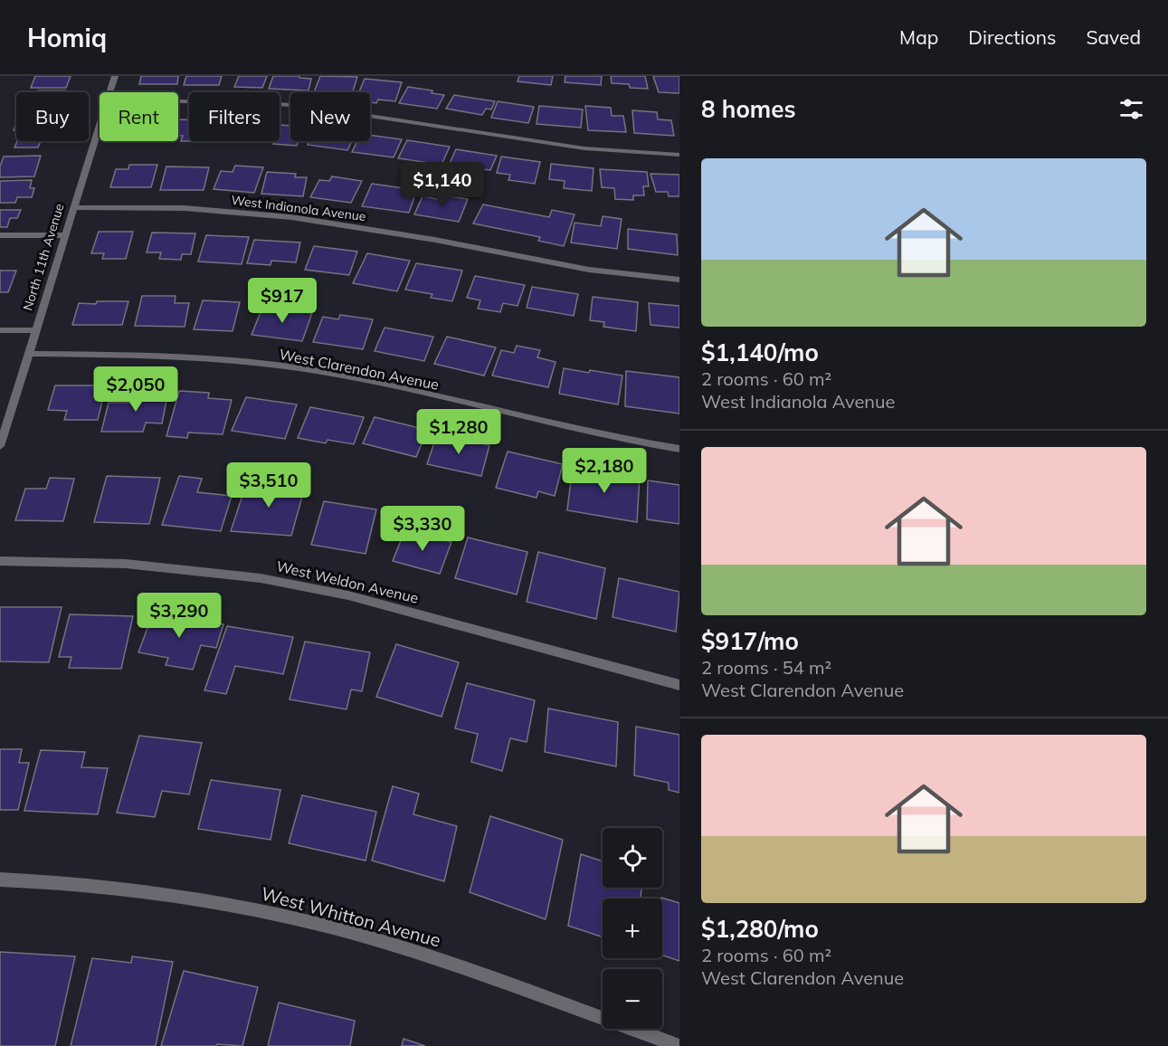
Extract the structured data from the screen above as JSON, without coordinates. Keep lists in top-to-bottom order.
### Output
{
  "streets": {
    "street": [
      "West Indianola Avenue",
      "North 11th Avenue",
      "West Clarendon Avenue",
      "West Weldon Avenue",
      "West Whitton Avenue"
    ]
  },
  "crossings": [
    ["West Indianola Avenue", "North 11th Avenue"],
    ["North 11th Avenue", "West Clarendon Avenue"]
  ],
  "page": {
    "header": "Homiq",
    "nav": ["Map", "Directions", "Saved"],
    "heading": "8 homes",
    "chip": [
      "Buy",
      "Rent",
      "Filters",
      "New"
    ],
    "list": [
      {
        "name": "$1,140/mo",
        "note": "2 rooms · 60 m² · West Indianola Avenue"
      },
      {
        "name": "$917/mo",
        "note": "2 rooms · 54 m² · West Clarendon Avenue"
      },
      {
        "name": "$1,280/mo",
        "note": "2 rooms · 60 m² · West Clarendon Avenue"
      }
    ],
    "price": [
      "$1,140",
      "$917",
      "$2,050",
      "$1,280",
      "$2,180",
      "$3,510",
      "$3,330",
      "$3,290"
    ],
    "map_buttons": ["+", "−"]
  }
}
